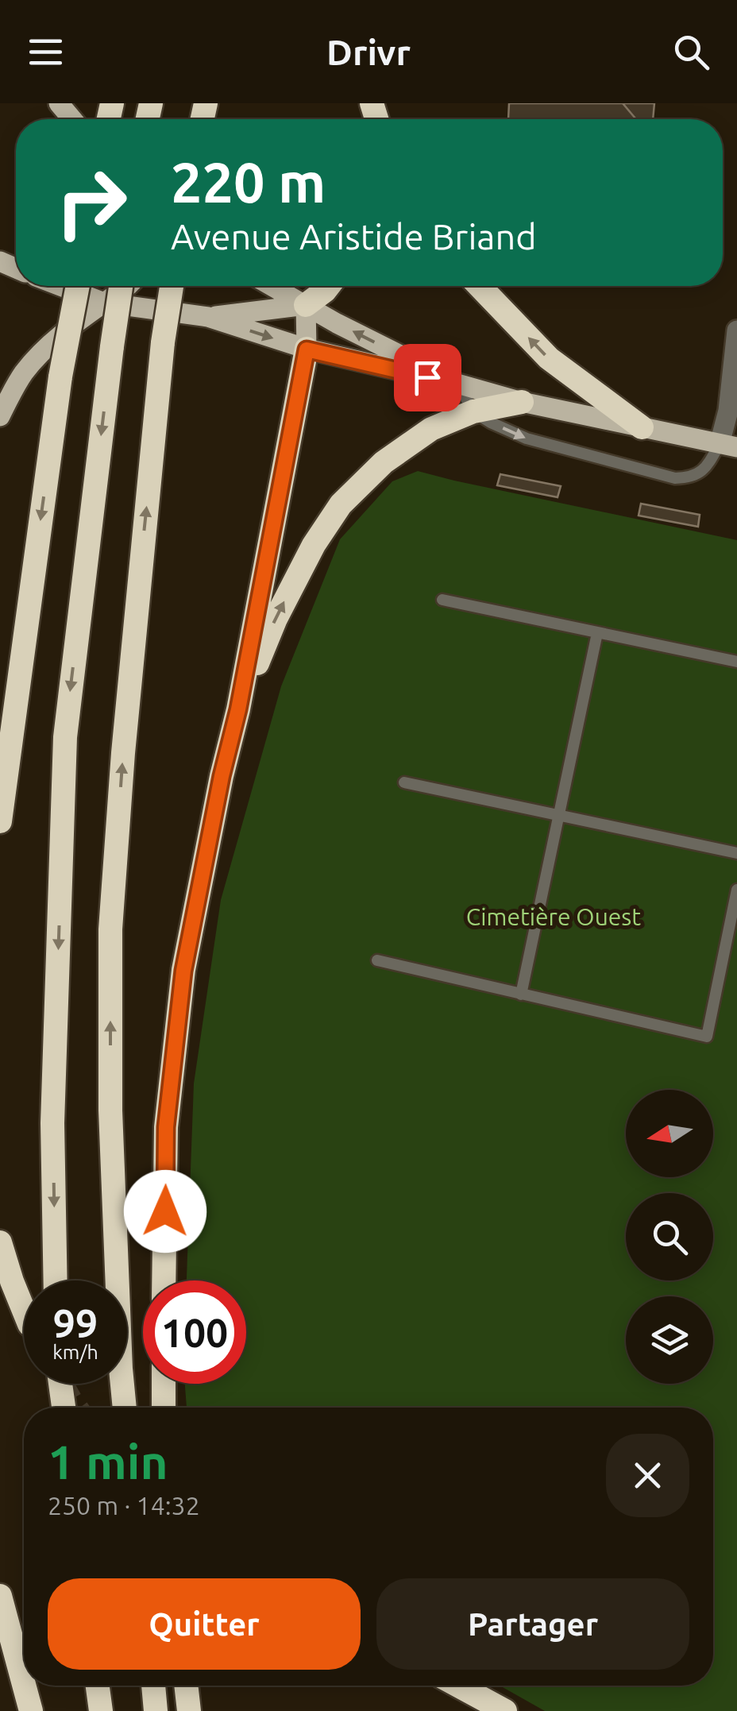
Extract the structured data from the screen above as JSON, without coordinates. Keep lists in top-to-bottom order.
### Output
{
  "parks": ["Cimetière Ouest"],
  "north": "left",
  "page": {
    "header": "Drivr",
    "turn": ["220 m", "Avenue Aristide Briand"],
    "speed": "99 km/h",
    "limit": "100",
    "heading": ["1 min", "250 m · 14:32"],
    "buttons": ["Quitter", "Partager"]
  }
}
